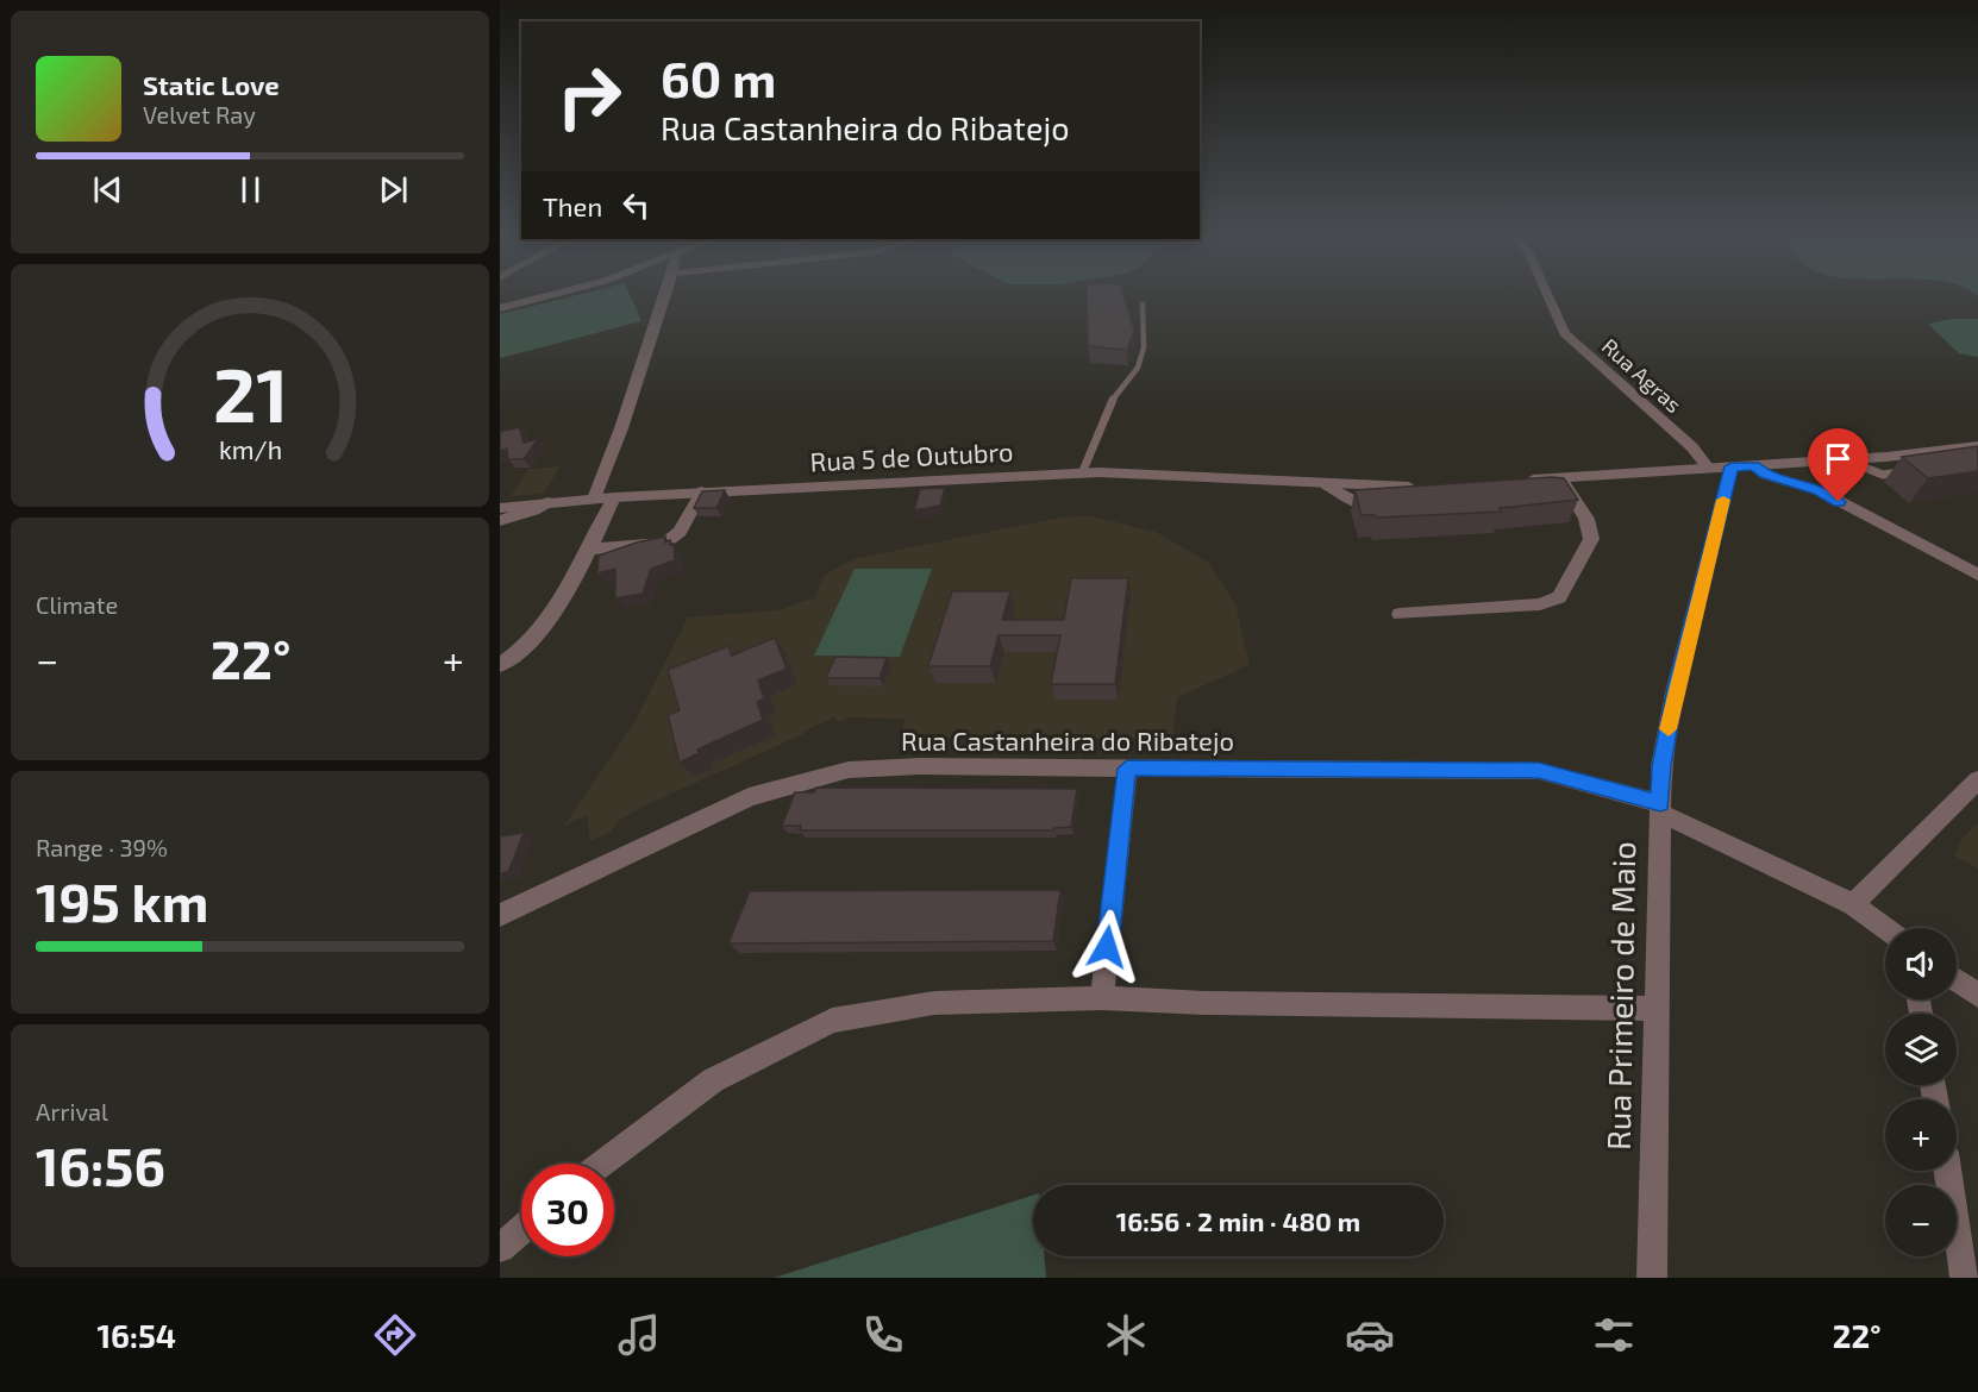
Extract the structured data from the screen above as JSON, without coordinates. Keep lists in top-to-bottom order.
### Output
{
  "streets": {
    "street": [
      "Rua Agras",
      "Rua 5 de Outubro",
      "Rua Castanheira do Ribatejo",
      "Rua Primeiro de Maio"
    ]
  },
  "crossings": [
    ["Rua Castanheira do Ribatejo", "Rua Primeiro de Maio"]
  ],
  "page": {
    "turn": ["60 m", "Rua Castanheira do Ribatejo"],
    "song": ["Static Love", "Velvet Ray"],
    "then": "Then",
    "tile": [
      "Climate",
      ["Range · 39%", "195 km"],
      ["Arrival", "16:56"]
    ],
    "heat": ["−", "22°", "+"],
    "map_buttons": ["+", "−"],
    "limit": "30",
    "trip": "16:56 · 2 min · 480 m",
    "tabs": ["16:54", "22°"],
    "gauge": ["21", "km/h"]
  }
}
